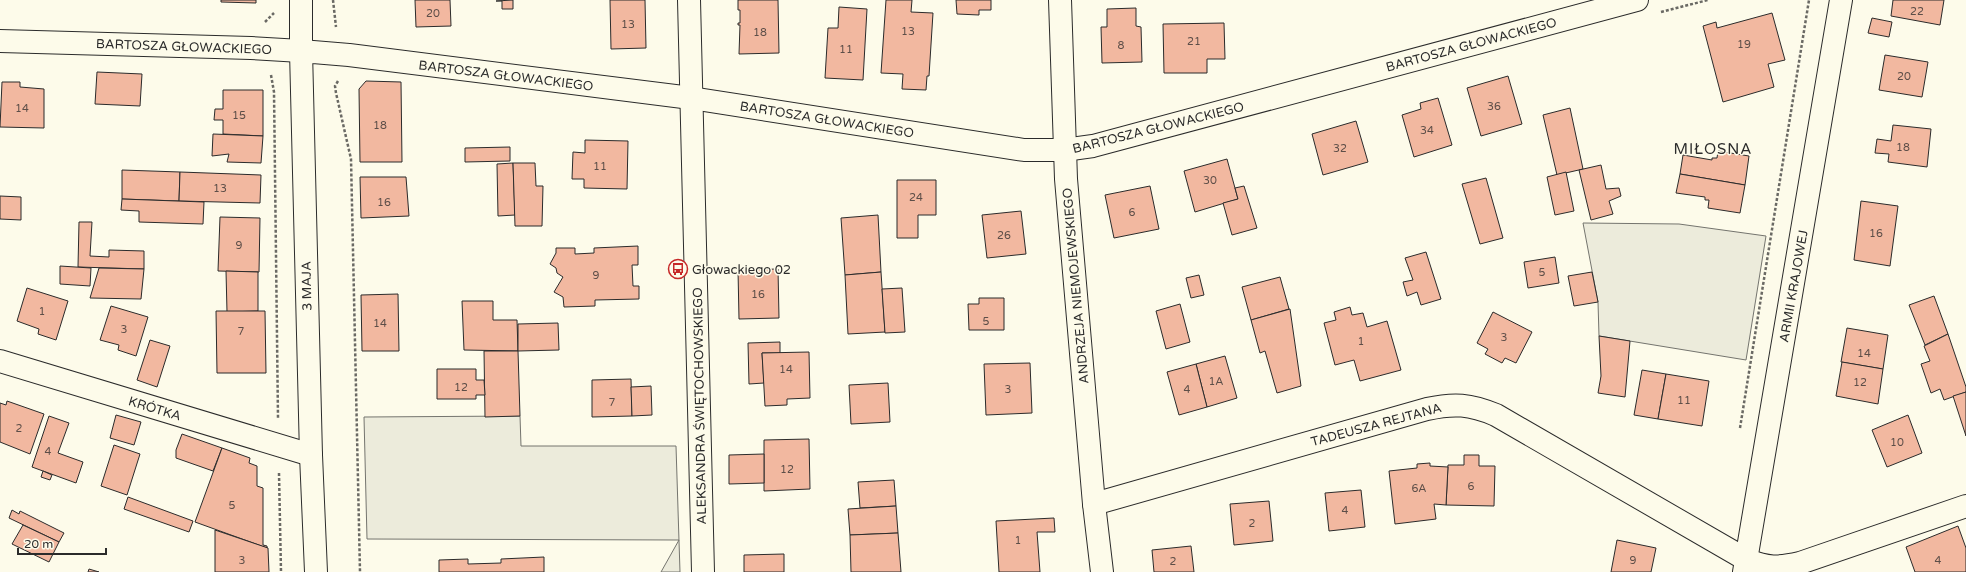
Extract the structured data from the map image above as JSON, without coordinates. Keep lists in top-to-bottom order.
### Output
{
  "streets": {
    "street": [
      "BARTOSZA GŁOWACKIEGO",
      "3 MAJA",
      "ANDRZEJA NIEMOJEWSKIEGO",
      "ARMII KRAJOWEJ",
      "ALEKSANDRA ŚWIĘTOCHOWSKIEGO",
      "KRÓTKA",
      "TADEUSZA REJTANA"
    ]
  },
  "crossings": [
    ["BARTOSZA GŁOWACKIEGO", "3 MAJA"],
    ["BARTOSZA GŁOWACKIEGO", "ANDRZEJA NIEMOJEWSKIEGO"],
    ["BARTOSZA GŁOWACKIEGO", "ALEKSANDRA ŚWIĘTOCHOWSKIEGO"],
    ["3 MAJA", "KRÓTKA"],
    ["ANDRZEJA NIEMOJEWSKIEGO", "TADEUSZA REJTANA"],
    ["ARMII KRAJOWEJ", "TADEUSZA REJTANA"]
  ],
  "districts": ["MIŁOSNA"],
  "places": {
    "bus stop": ["Głowackiego 02"]
  },
  "house_numbers": [
    "22",
    "20",
    "13",
    "13",
    "18",
    "21",
    "19",
    "8",
    "11",
    "20",
    "36",
    "14",
    "15",
    "18",
    "34",
    "18",
    "32",
    "11",
    "30",
    "13",
    "24",
    "16",
    "6",
    "16",
    "26",
    "9",
    "5",
    "9",
    "16",
    "1",
    "5",
    "14",
    "3",
    "7",
    "3",
    "1",
    "14",
    "14",
    "1A",
    "12",
    "12",
    "3",
    "4",
    "11",
    "7",
    "2",
    "10",
    "4",
    "12",
    "6",
    "6A",
    "5",
    "4",
    "2",
    "1",
    "3",
    "9",
    "4",
    "2"
  ],
  "scale_bar": "20 m"
}
